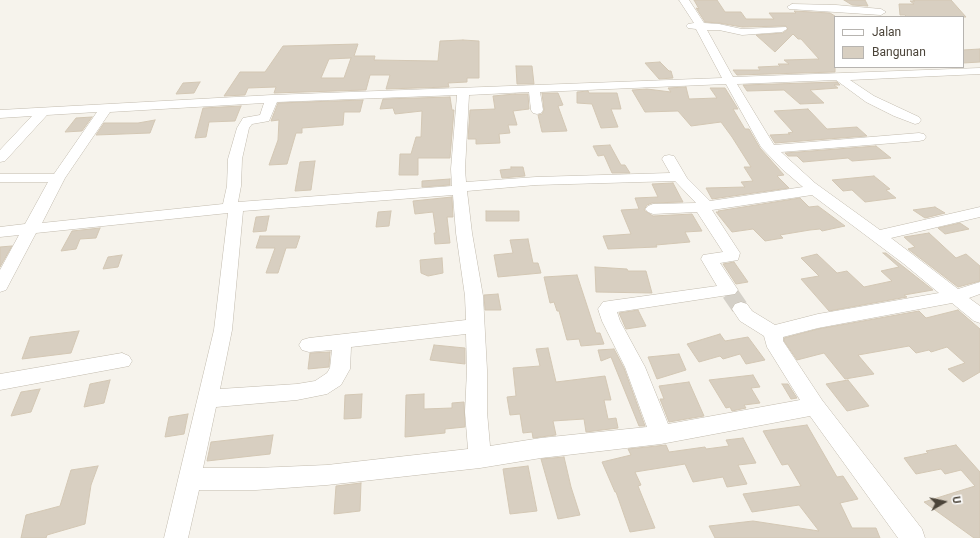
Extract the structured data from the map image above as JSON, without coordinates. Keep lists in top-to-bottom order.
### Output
{
  "legend": ["Jalan", "Bangunan"],
  "north": "right"
}
